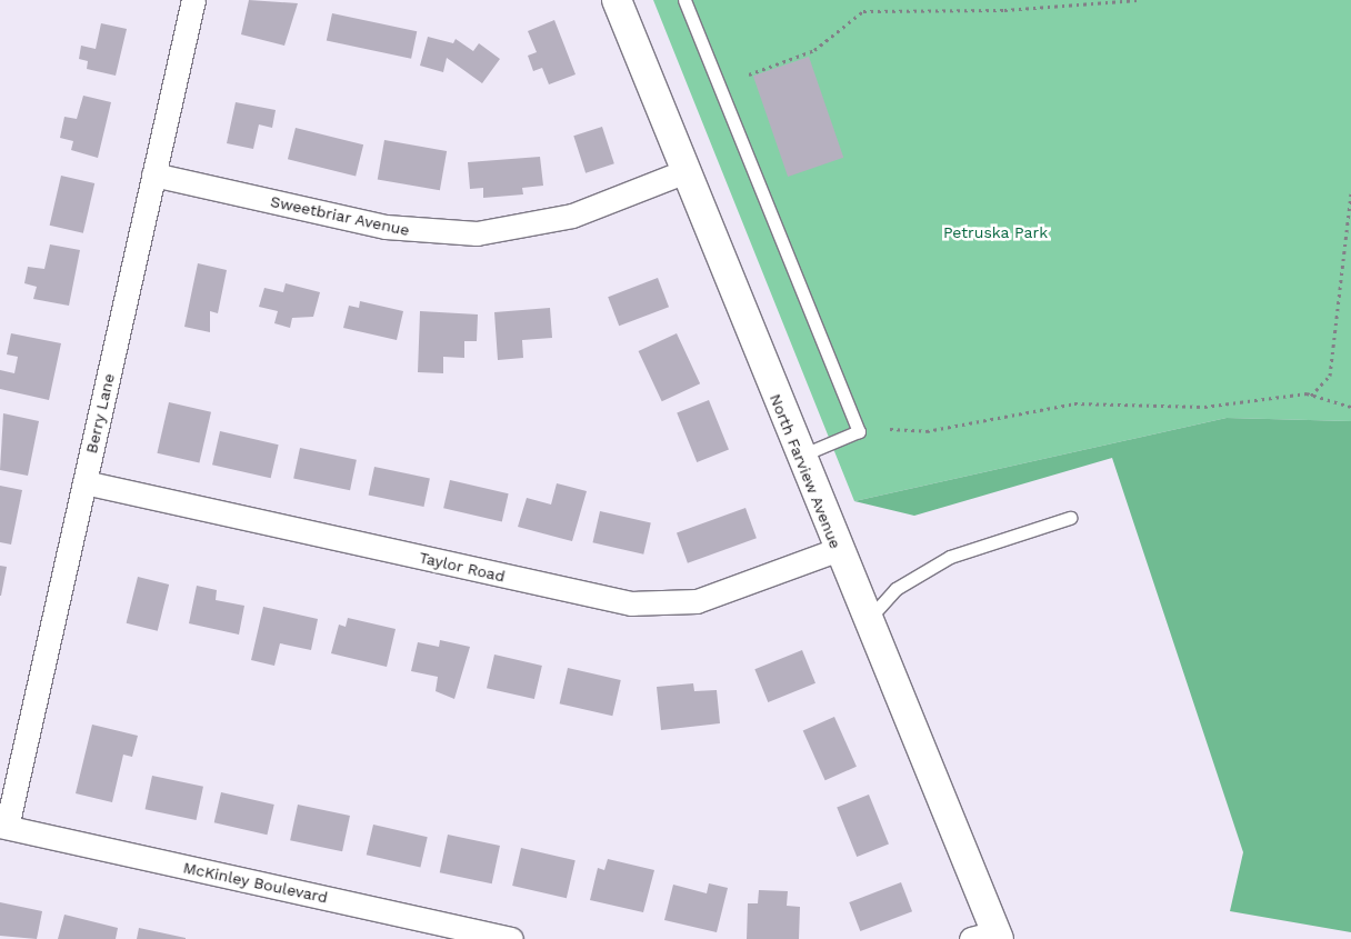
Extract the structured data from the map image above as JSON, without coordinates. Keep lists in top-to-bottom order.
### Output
{
  "streets": {
    "street": [
      "Sweetbriar Avenue",
      "Berry Lane",
      "North Farview Avenue",
      "Taylor Road",
      "McKinley Boulevard"
    ]
  },
  "crossings": [
    ["Sweetbriar Avenue", "Berry Lane"],
    ["Sweetbriar Avenue", "North Farview Avenue"],
    ["Berry Lane", "Taylor Road"],
    ["Berry Lane", "McKinley Boulevard"],
    ["North Farview Avenue", "Taylor Road"]
  ],
  "parks": ["Petruska Park"]
}
